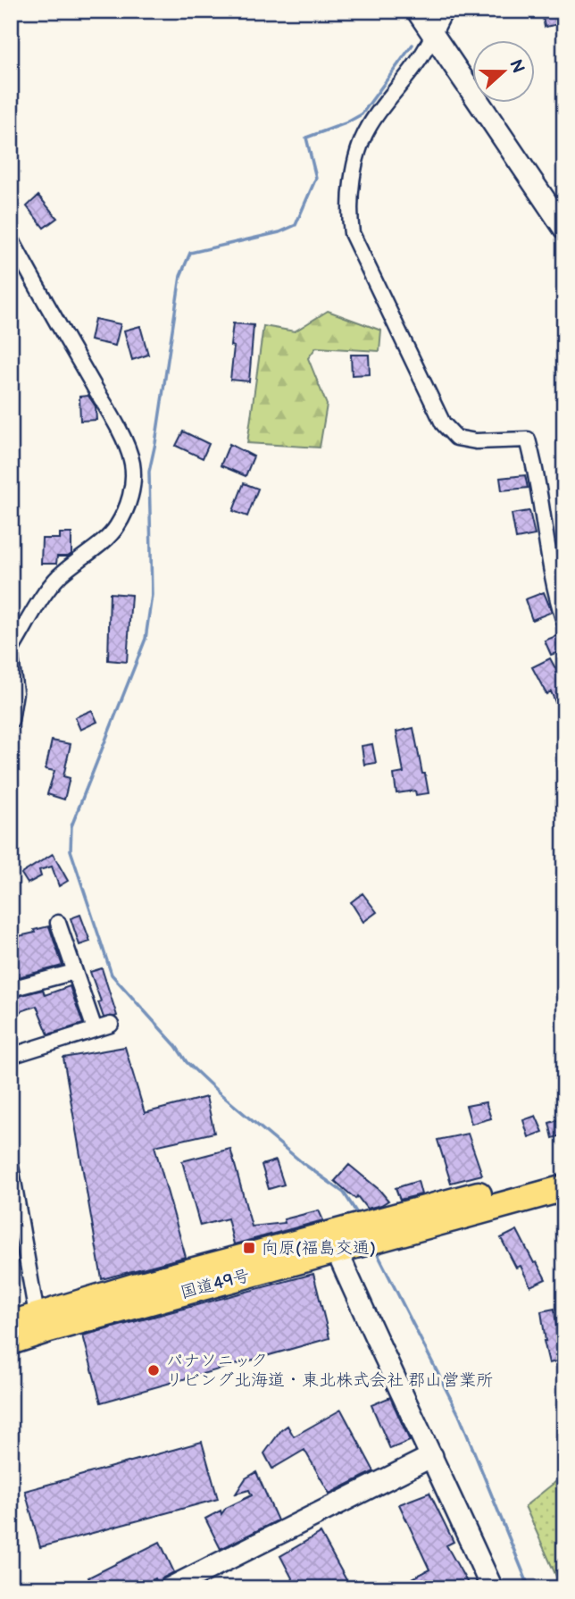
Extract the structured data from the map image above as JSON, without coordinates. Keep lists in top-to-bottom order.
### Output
{
  "streets": {
    "highway": ["国道49号"]
  },
  "places": {
    "transit": ["向原(福島交通)"],
    "other": ["パナソニック リビング北海道・東北株式会社 郡山営業所"]
  },
  "north": "right"
}
